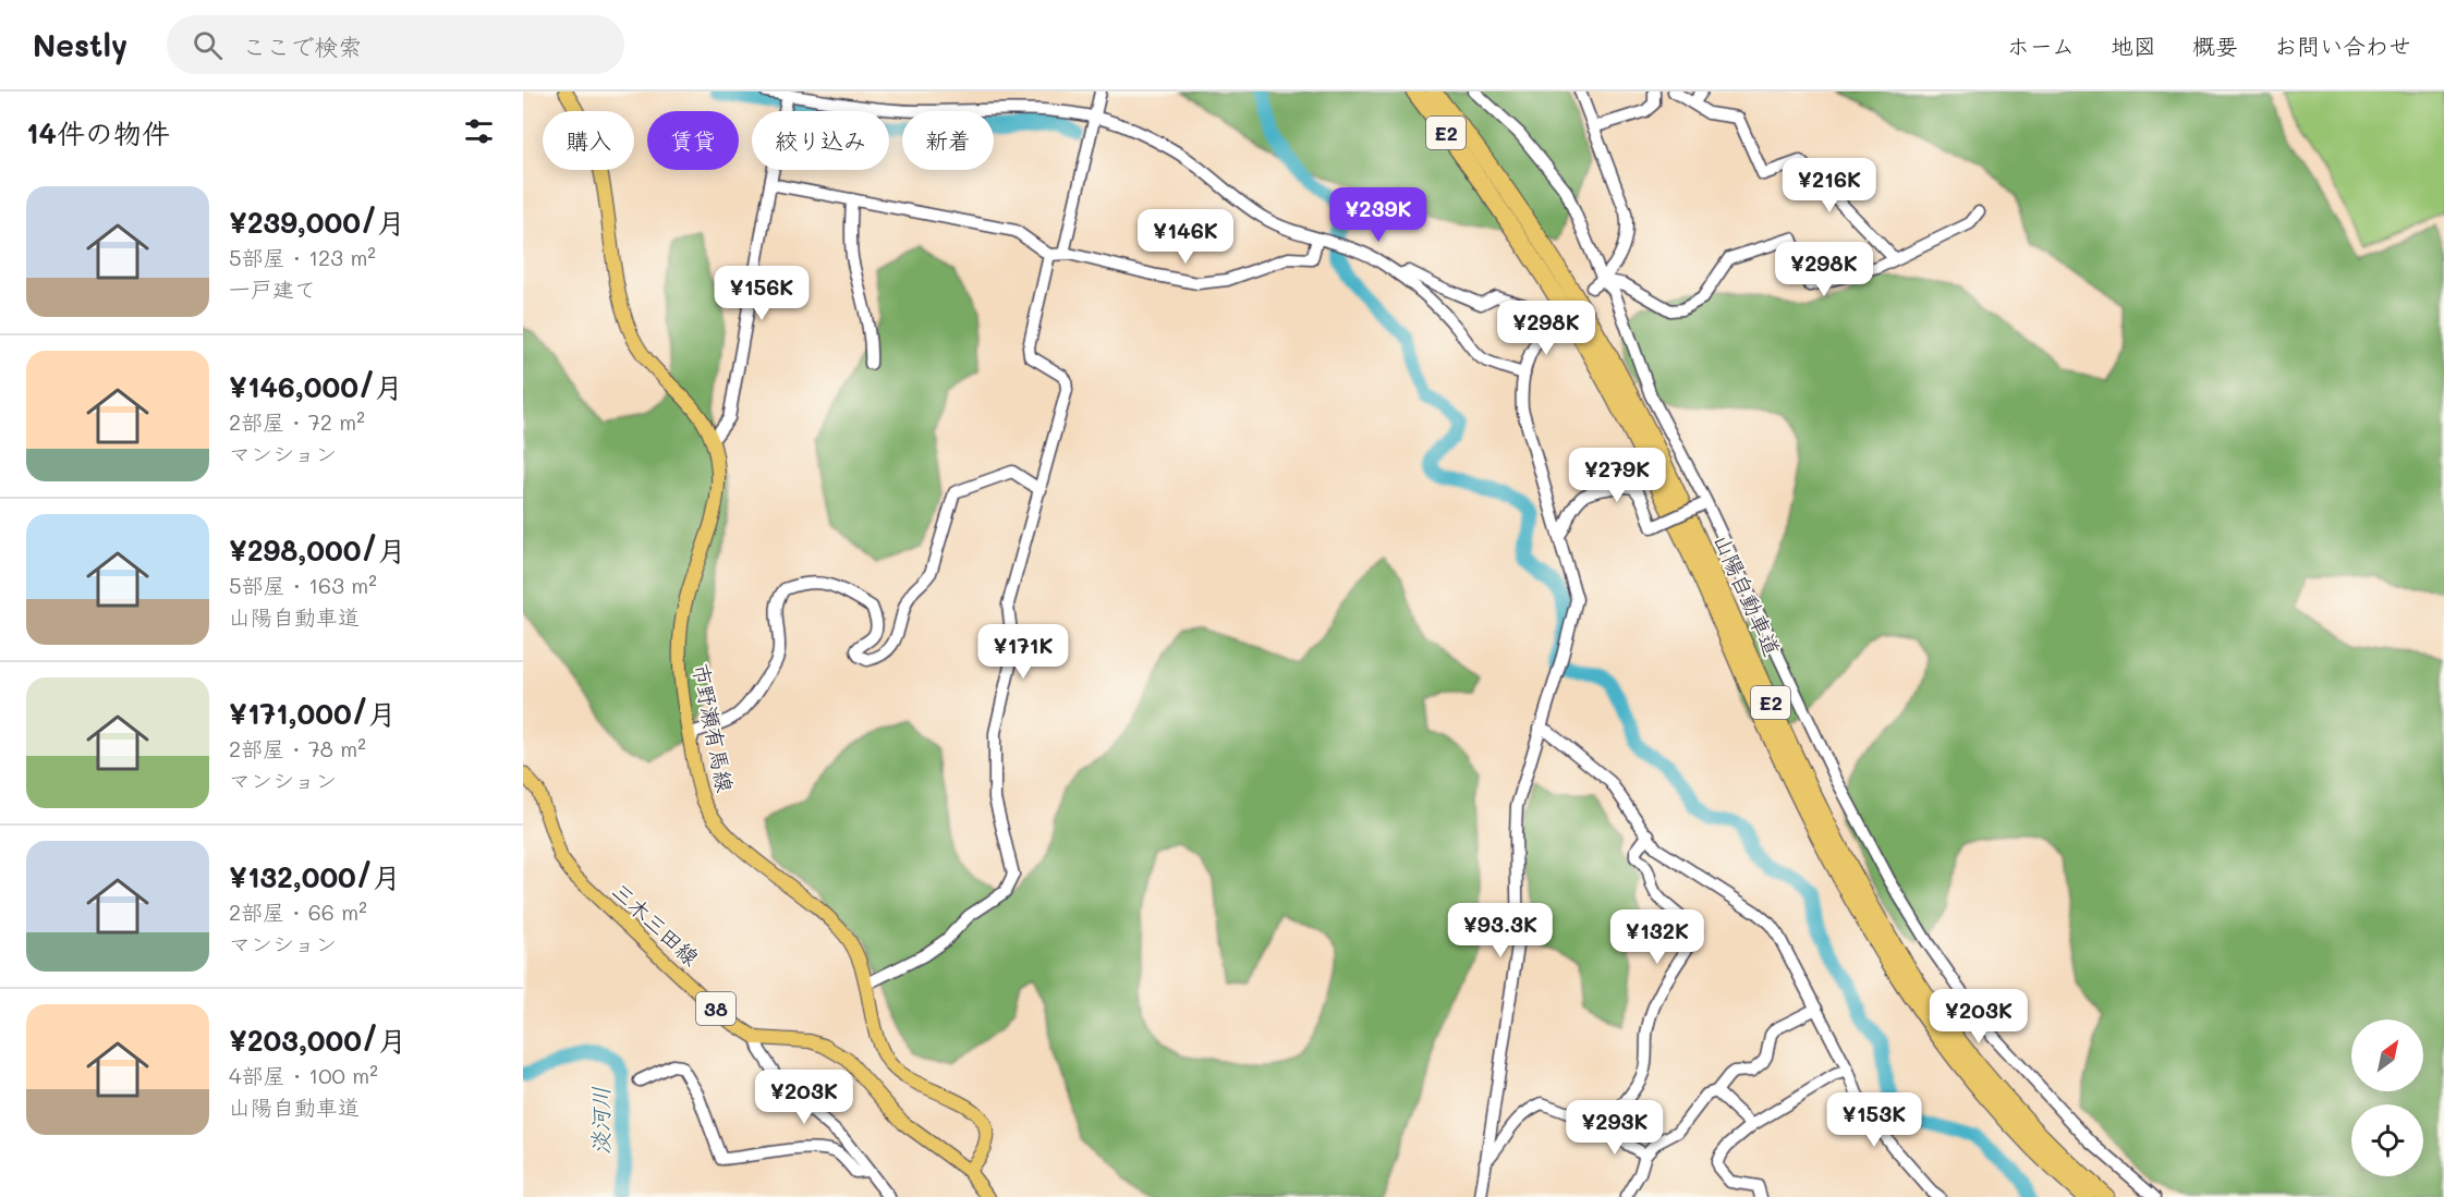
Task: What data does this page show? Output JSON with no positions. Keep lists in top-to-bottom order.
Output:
{
  "streets": {
    "highway": ["E2", "山陽自動車道"],
    "main road": ["市野瀬有馬線", "三木三田線", "38"]
  },
  "crossings": [
    ["市野瀬有馬線", "三木三田線"]
  ],
  "water": ["淡河川"],
  "north": "top right",
  "page": {
    "header": "Nestly",
    "search": "ここで検索",
    "nav": [
      "ホーム",
      "地図",
      "概要",
      "お問い合わせ"
    ],
    "heading": "14件の物件",
    "chip": [
      "購入",
      "賃貸",
      "絞り込み",
      "新着"
    ],
    "price": [
      "¥216K",
      "¥239K",
      "¥146K",
      "¥298K",
      "¥156K",
      "¥298K",
      "¥279K",
      "¥171K",
      "¥93.3K",
      "¥132K",
      "¥203K",
      "¥203K",
      "¥153K",
      "¥293K"
    ],
    "list": [
      {
        "name": "¥239,000/月",
        "note": "5部屋 · 123 m² · 一戸建て"
      },
      {
        "name": "¥146,000/月",
        "note": "2部屋 · 72 m² · マンション"
      },
      {
        "name": "¥298,000/月",
        "note": "5部屋 · 163 m² · 山陽自動車道"
      },
      {
        "name": "¥171,000/月",
        "note": "2部屋 · 78 m² · マンション"
      },
      {
        "name": "¥132,000/月",
        "note": "2部屋 · 66 m² · マンション"
      },
      {
        "name": "¥203,000/月",
        "note": "4部屋 · 100 m² · 山陽自動車道"
      }
    ]
  }
}
